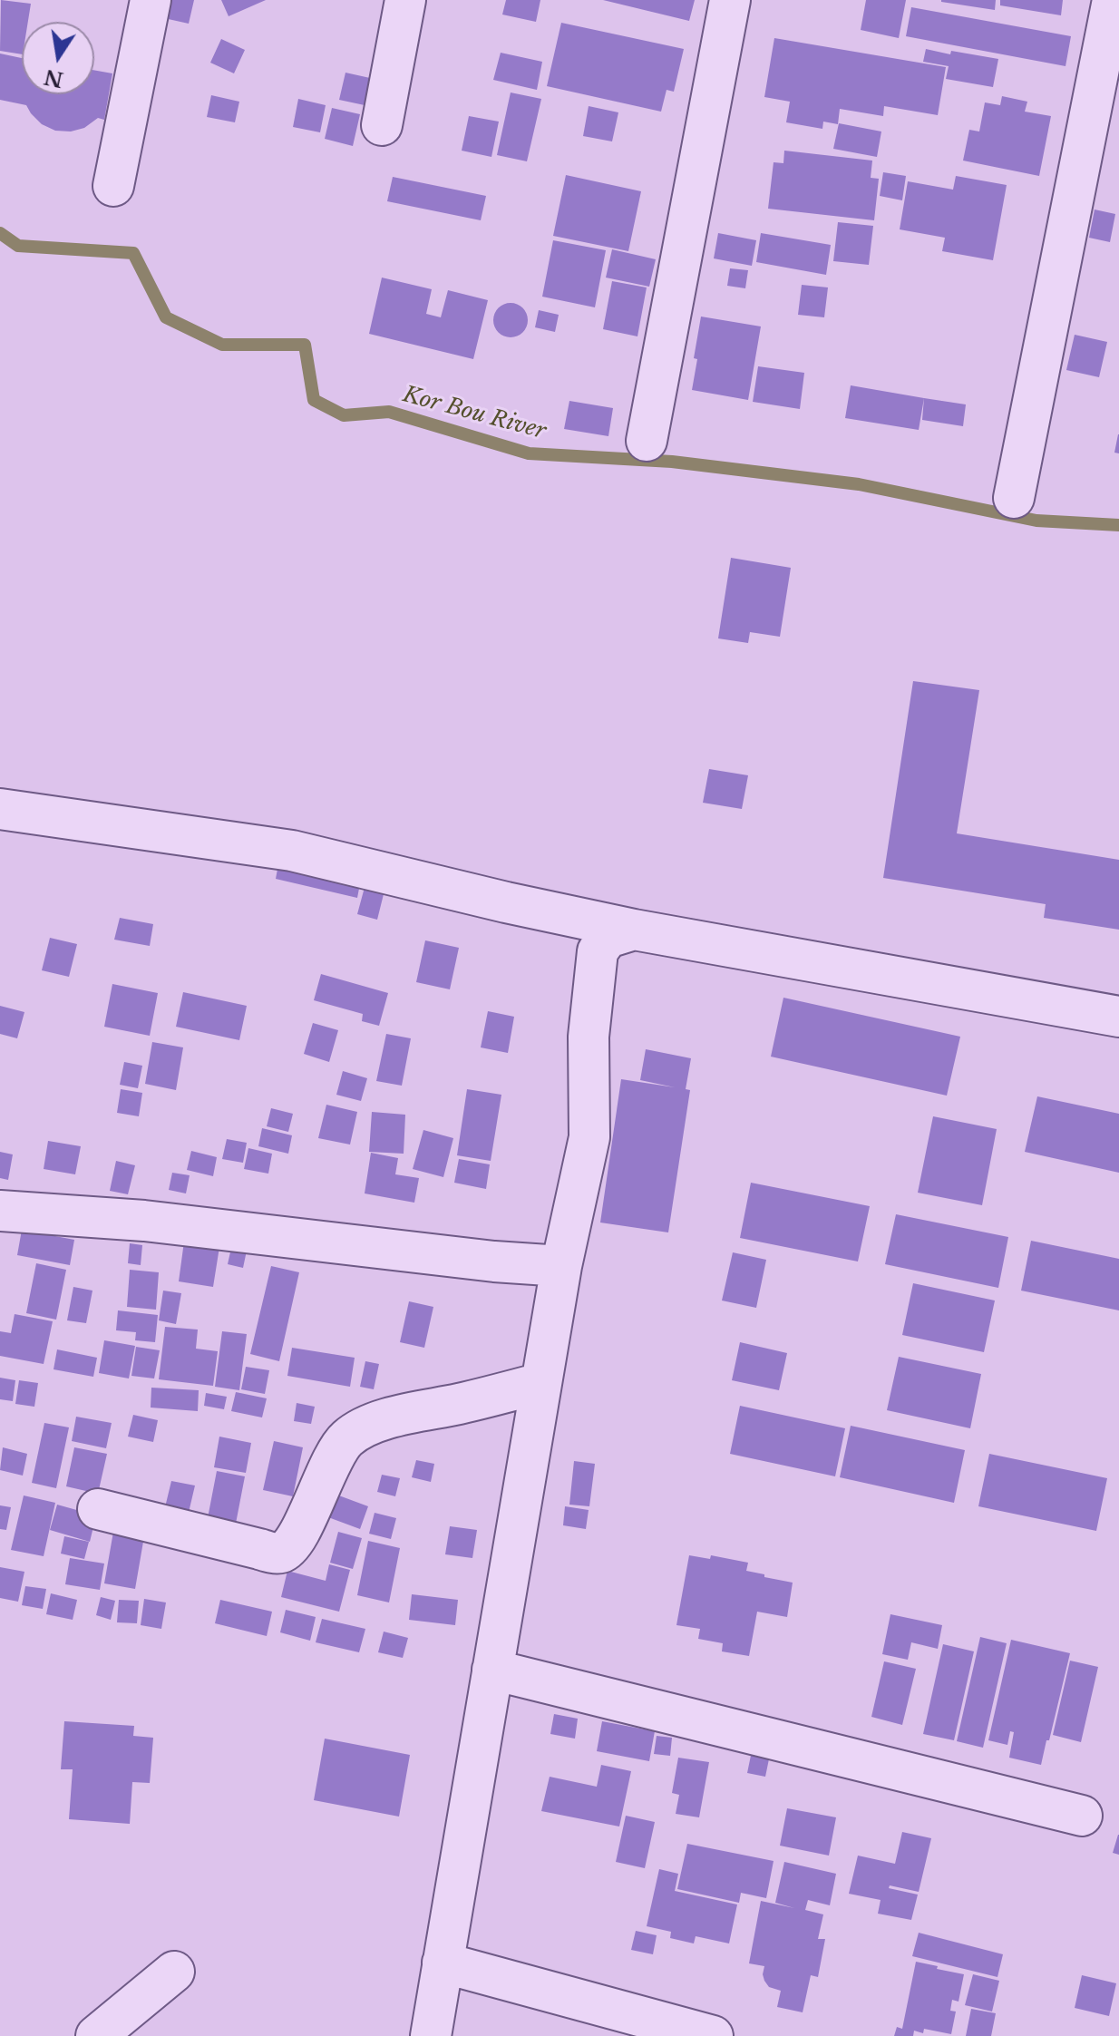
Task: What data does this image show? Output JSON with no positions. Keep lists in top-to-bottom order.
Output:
{
  "water": ["Kor Bou River"],
  "north": "bottom"
}
